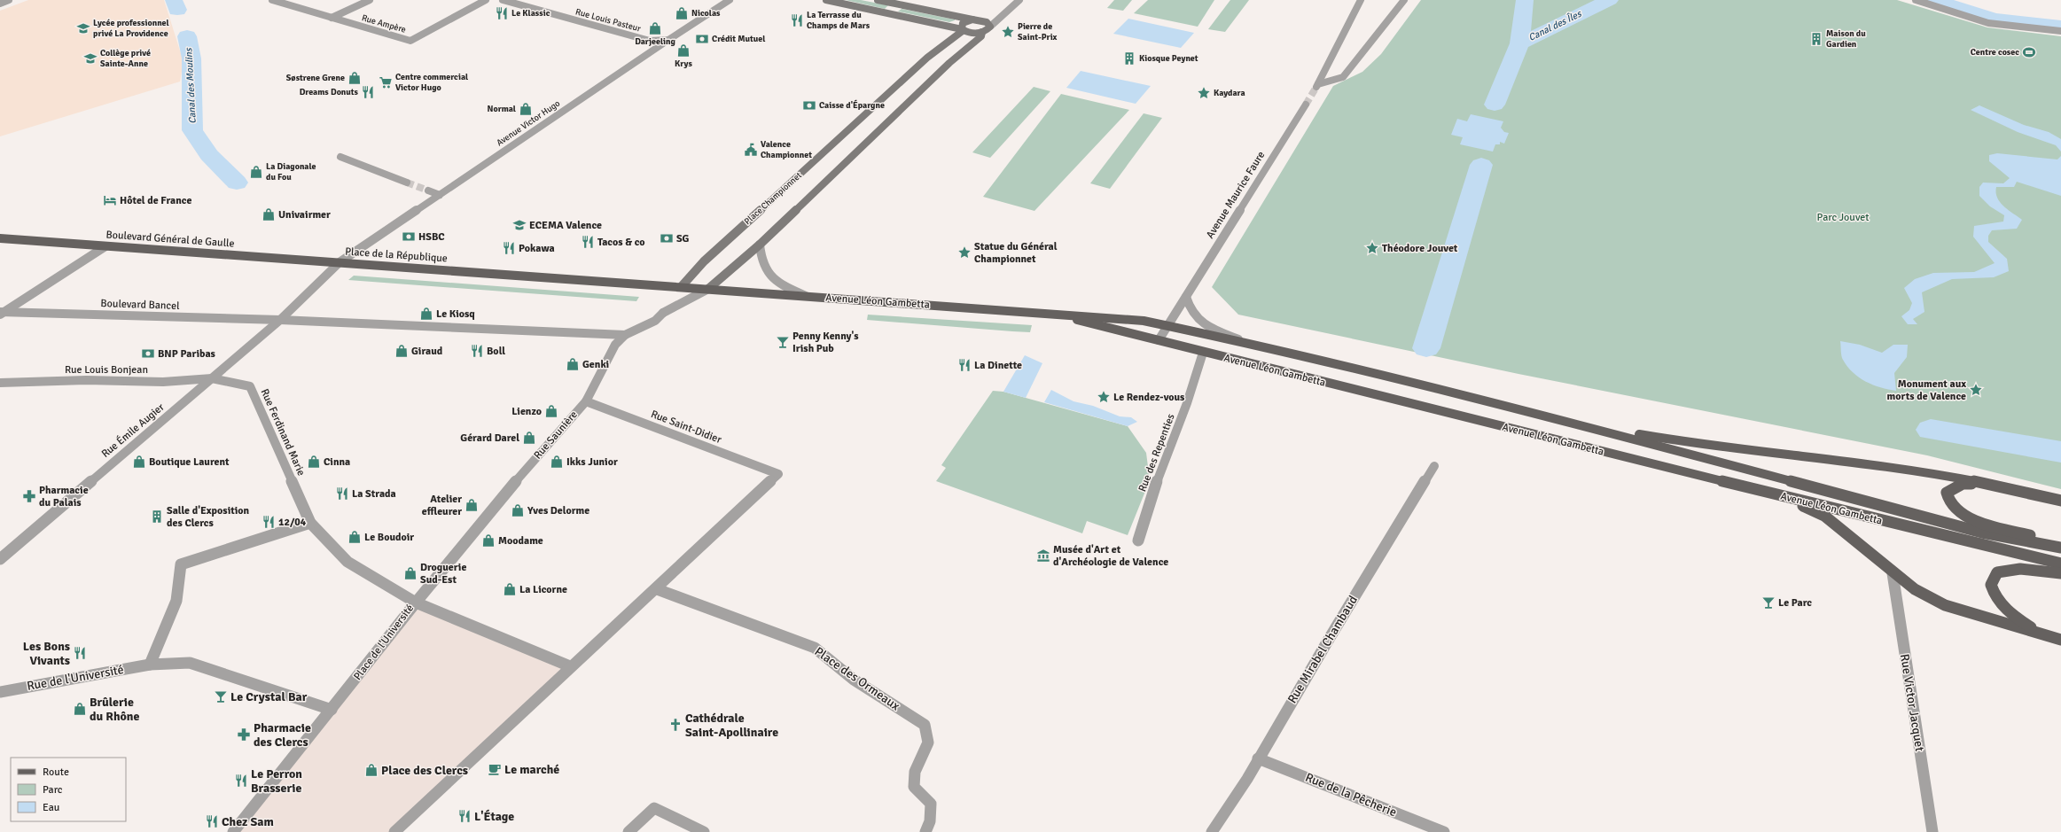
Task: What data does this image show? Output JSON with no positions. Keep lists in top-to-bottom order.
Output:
{
  "streets": {
    "main road": [
      "Place Championnet",
      "Boulevard Général de Gaulle",
      "Place de la République",
      "Avenue Léon Gambetta"
    ],
    "street": [
      "Rue Louis Pasteur",
      "Rue Ampère",
      "Avenue Victor Hugo",
      "Avenue Maurice Faure",
      "Boulevard Bancel",
      "Rue Louis Bonjean",
      "Rue Saint-Didier",
      "Rue Émile Augier",
      "Rue Ferdinand Marie",
      "Rue Saunière",
      "Rue des Repenties",
      "Place de l'Université",
      "Rue Mirabel Chambaud",
      "Rue de l'Université",
      "Place des Ormeaux",
      "Rue Victor Jacquet",
      "Rue de la Pêcherie"
    ]
  },
  "crossings": [
    ["Rue Louis Pasteur", "Avenue Victor Hugo"],
    ["Avenue Victor Hugo", "Boulevard Général de Gaulle"],
    ["Avenue Victor Hugo", "Place de la République"],
    ["Avenue Maurice Faure", "Avenue Léon Gambetta"],
    ["Place Championnet", "Place de la République"],
    ["Boulevard Général de Gaulle", "Place de la République"],
    ["Place de la République", "Avenue Léon Gambetta"],
    ["Place de la République", "Boulevard Bancel"],
    ["Place de la République", "Rue Émile Augier"],
    ["Place de la République", "Rue Saunière"],
    ["Avenue Léon Gambetta", "Rue Saunière"],
    ["Avenue Léon Gambetta", "Rue des Repenties"],
    ["Boulevard Bancel", "Rue Émile Augier"],
    ["Rue Louis Bonjean", "Rue Émile Augier"],
    ["Rue Louis Bonjean", "Rue Ferdinand Marie"],
    ["Rue Saint-Didier", "Rue Saunière"],
    ["Rue Saint-Didier", "Place des Ormeaux"],
    ["Rue Émile Augier", "Rue Ferdinand Marie"],
    ["Rue Ferdinand Marie", "Place de l'Université"],
    ["Rue Saunière", "Place de l'Université"],
    ["Rue Mirabel Chambaud", "Rue de la Pêcherie"]
  ],
  "water": ["Canal des Îles", "Canal des Moulins"],
  "parks": ["Parc Jouvet"],
  "places": {
    "restaurant": [
      "Le Klassic",
      "La Terrasse du Champs de Mars",
      "Dreams Donuts",
      "Tacos & co",
      "Pokawa",
      "Boll",
      "La Dinette",
      "La Strada",
      "12/04",
      "Les Bons Vivants",
      "Le Perron Brasserie",
      "L'Étage",
      "Chez Sam"
    ],
    "shop": [
      "Nicolas",
      "Darjeeling",
      "Krys",
      "Søstrene Grene",
      "Normal",
      "La Diagonale du Fou",
      "Univairmer",
      "Le Kiosq",
      "Giraud",
      "Genki",
      "Lienzo",
      "Gérard Darel",
      "Boutique Laurent",
      "Cinna",
      "Ikks Junior",
      "Atelier effleurer",
      "Yves Delorme",
      "Le Boudoir",
      "Moodame",
      "Droguerie Sud-Est",
      "La Licorne",
      "Brûlerie du Rhône",
      "Place des Clercs"
    ],
    "school or university": ["Lycée professionnel privé La Providence", "Collège privé Sainte-Anne", "ECEMA Valence"],
    "place": [
      "Pierre de Saint-Prix",
      "Kaydara",
      "Théodore Jouvet",
      "Statue du Général Championnet",
      "Monument aux morts de Valence",
      "Le Rendez-vous"
    ],
    "bank": [
      "Crédit Mutuel",
      "Caisse d'Épargne",
      "HSBC",
      "SG",
      "BNP Paribas"
    ],
    "building": ["Maison du Gardien", "Kiosque Peynet", "Salle d'Exposition des Clercs"],
    "sports": ["Centre cosec"],
    "supermarket": ["Centre commercial Victor Hugo"],
    "public building": ["Valence Championnet"],
    "hotel": ["Hôtel de France"],
    "bar": ["Penny Kenny's Irish Pub", "Le Parc", "Le Crystal Bar"],
    "pharmacy": ["Pharmacie du Palais", "Pharmacie des Clercs"],
    "museum": ["Musée d'Art et d'Archéologie de Valence"],
    "church": ["Cathédrale Saint-Apollinaire"],
    "cafe": ["Le marché"]
  },
  "legend": ["Route", "Parc", "Eau"]
}
